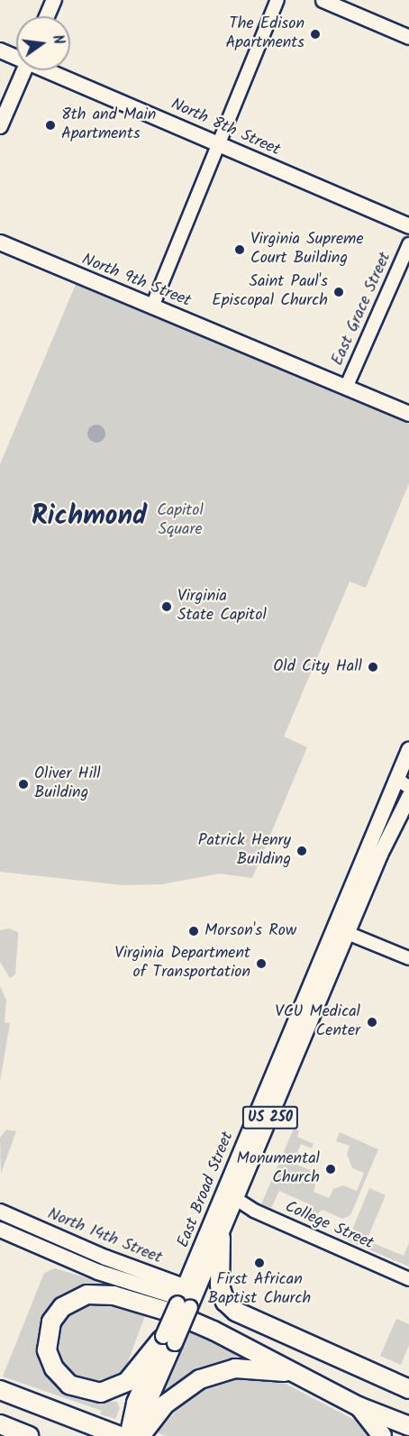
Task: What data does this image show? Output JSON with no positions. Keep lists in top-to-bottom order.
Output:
{
  "streets": {
    "main road": [
      "North 8th Street",
      "North 9th Street",
      "US 250",
      "East Broad Street",
      "North 14th Street"
    ],
    "street": ["East Grace Street", "College Street"]
  },
  "crossings": [
    ["North 9th Street", "East Grace Street"],
    ["East Broad Street", "College Street"],
    ["East Broad Street", "North 14th Street"]
  ],
  "districts": ["Richmond"],
  "parks": ["Capitol Square"],
  "places": [
    "The Edison Apartments",
    "8th and Main Apartments",
    "Virginia Supreme Court Building",
    "Saint Paul's Episcopal Church",
    "Virginia State Capitol",
    "Old City Hall",
    "Oliver Hill Building",
    "Patrick Henry Building",
    "Morson's Row",
    "Virginia Department of Transportation",
    "VCU Medical Center",
    "Monumental Church",
    "First African Baptist Church"
  ],
  "north": "right"
}
